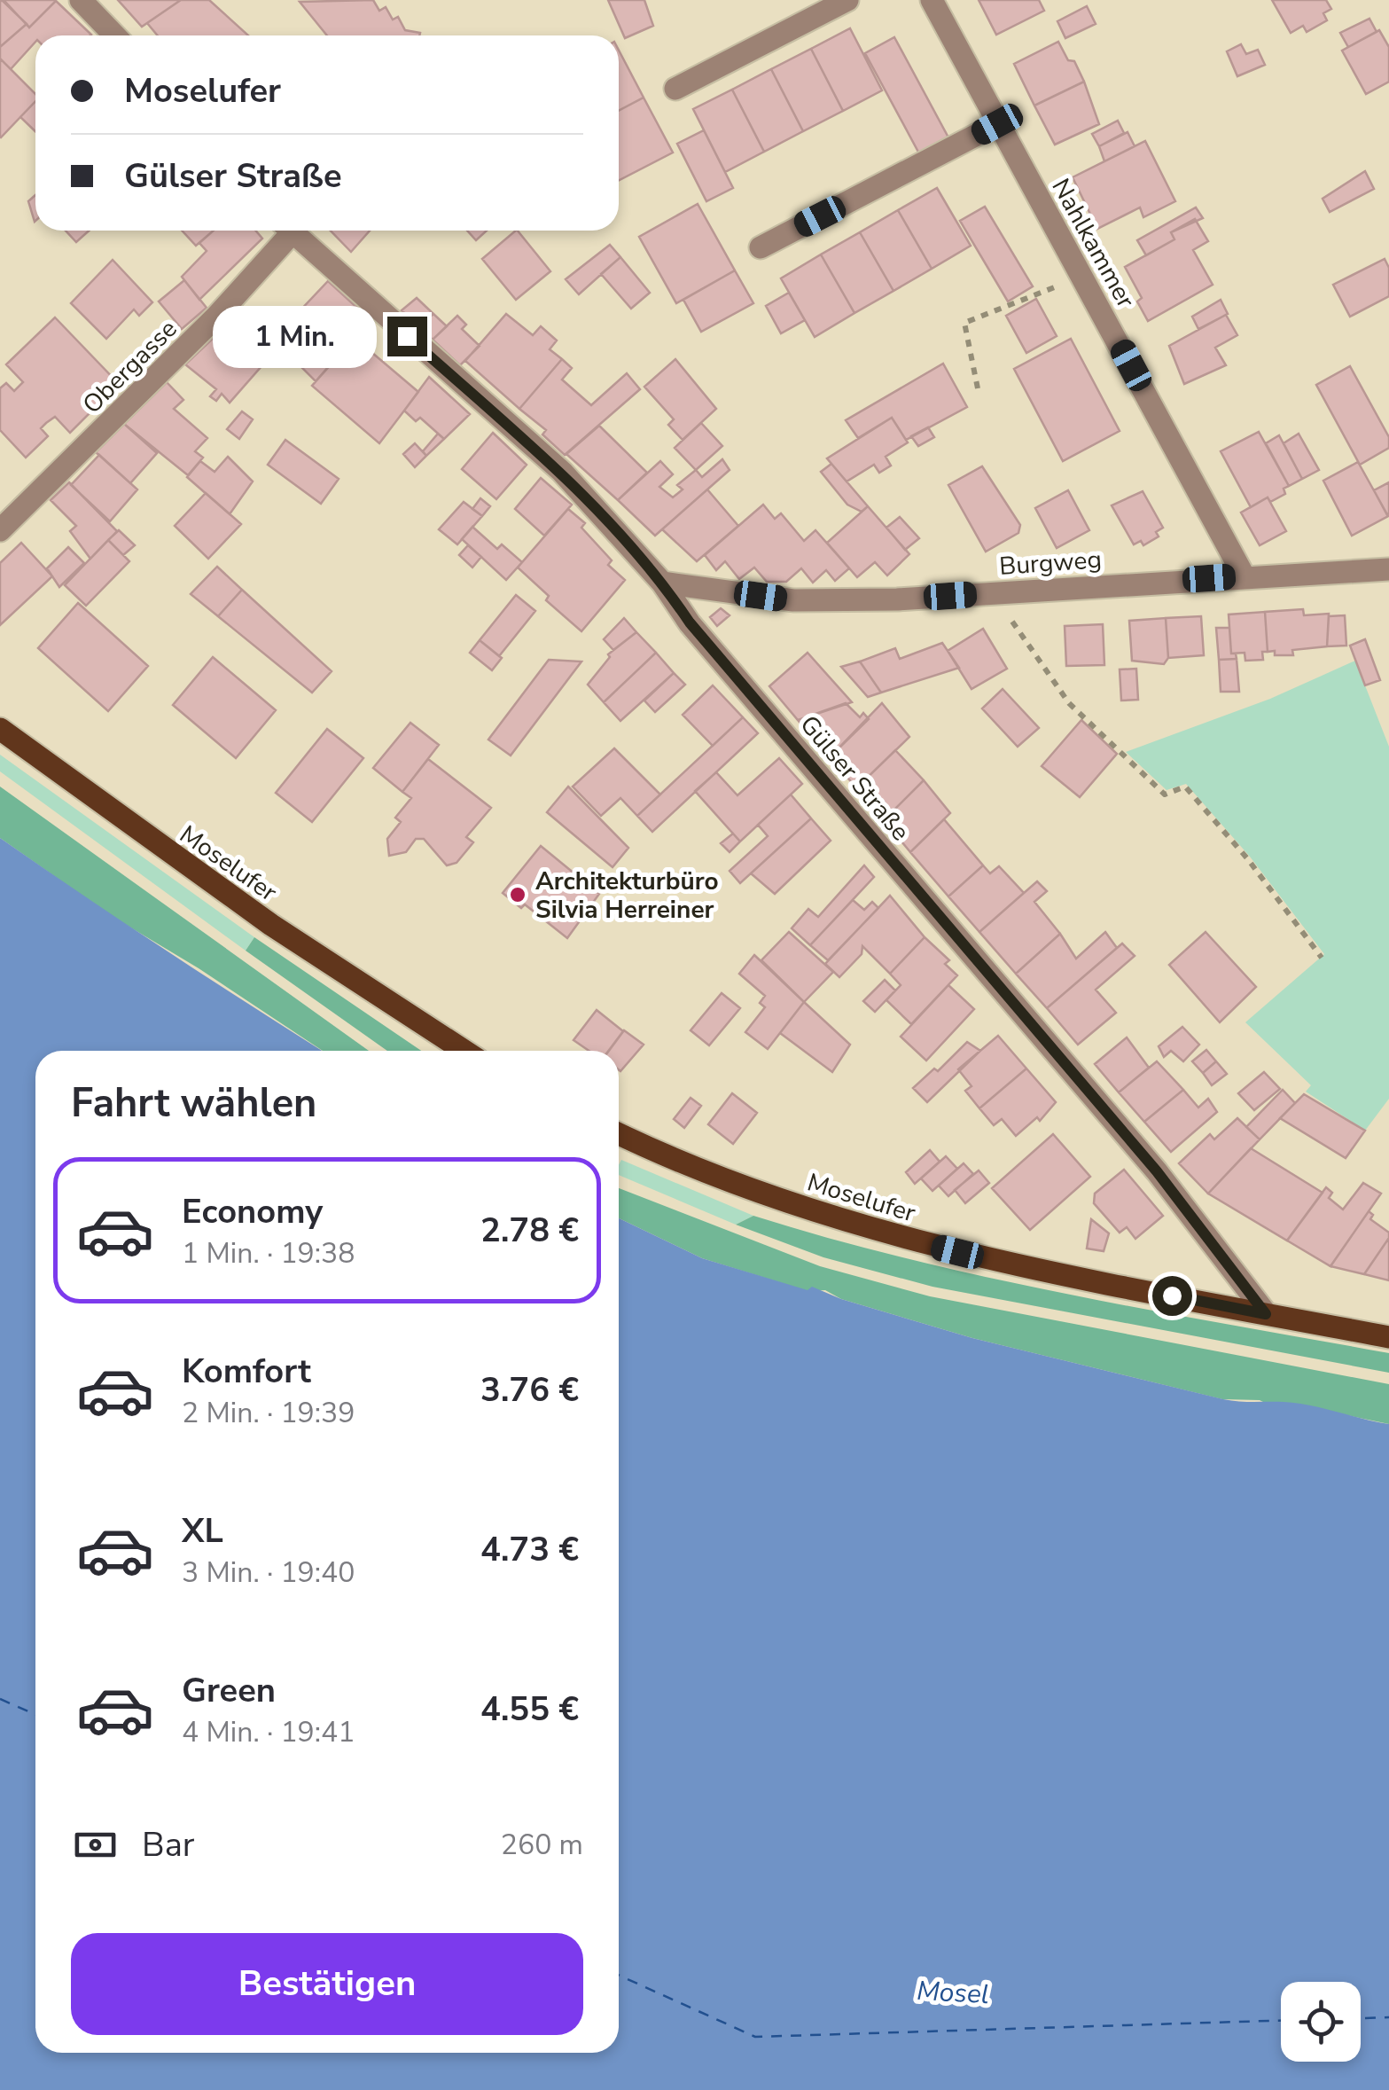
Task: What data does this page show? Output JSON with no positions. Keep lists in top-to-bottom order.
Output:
{
  "streets": {
    "main road": ["Moselufer"],
    "street": [
      "Nahlkammer",
      "Obergasse",
      "Burgweg",
      "Gülser Straße"
    ]
  },
  "crossings": [
    ["Nahlkammer", "Burgweg"],
    ["Burgweg", "Gülser Straße"],
    ["Gülser Straße", "Moselufer"]
  ],
  "water": ["Mosel"],
  "places": ["Architekturbüro Silvia Herreiner"],
  "page": {
    "banner": ["Moselufer", "Gülser Straße"],
    "bubble": "1 Min.",
    "heading": "Fahrt wählen",
    "list": [
      {
        "name": "Economy",
        "note": "1 Min. · 19:38",
        "value": "2.78 €"
      },
      {
        "name": "Komfort",
        "note": "2 Min. · 19:39",
        "value": "3.76 €"
      },
      {
        "name": "XL",
        "note": "3 Min. · 19:40",
        "value": "4.73 €"
      },
      {
        "name": "Green",
        "note": "4 Min. · 19:41",
        "value": "4.55 €"
      }
    ],
    "pay": ["Bar", "260 m"],
    "buttons": "Bestätigen"
  }
}
